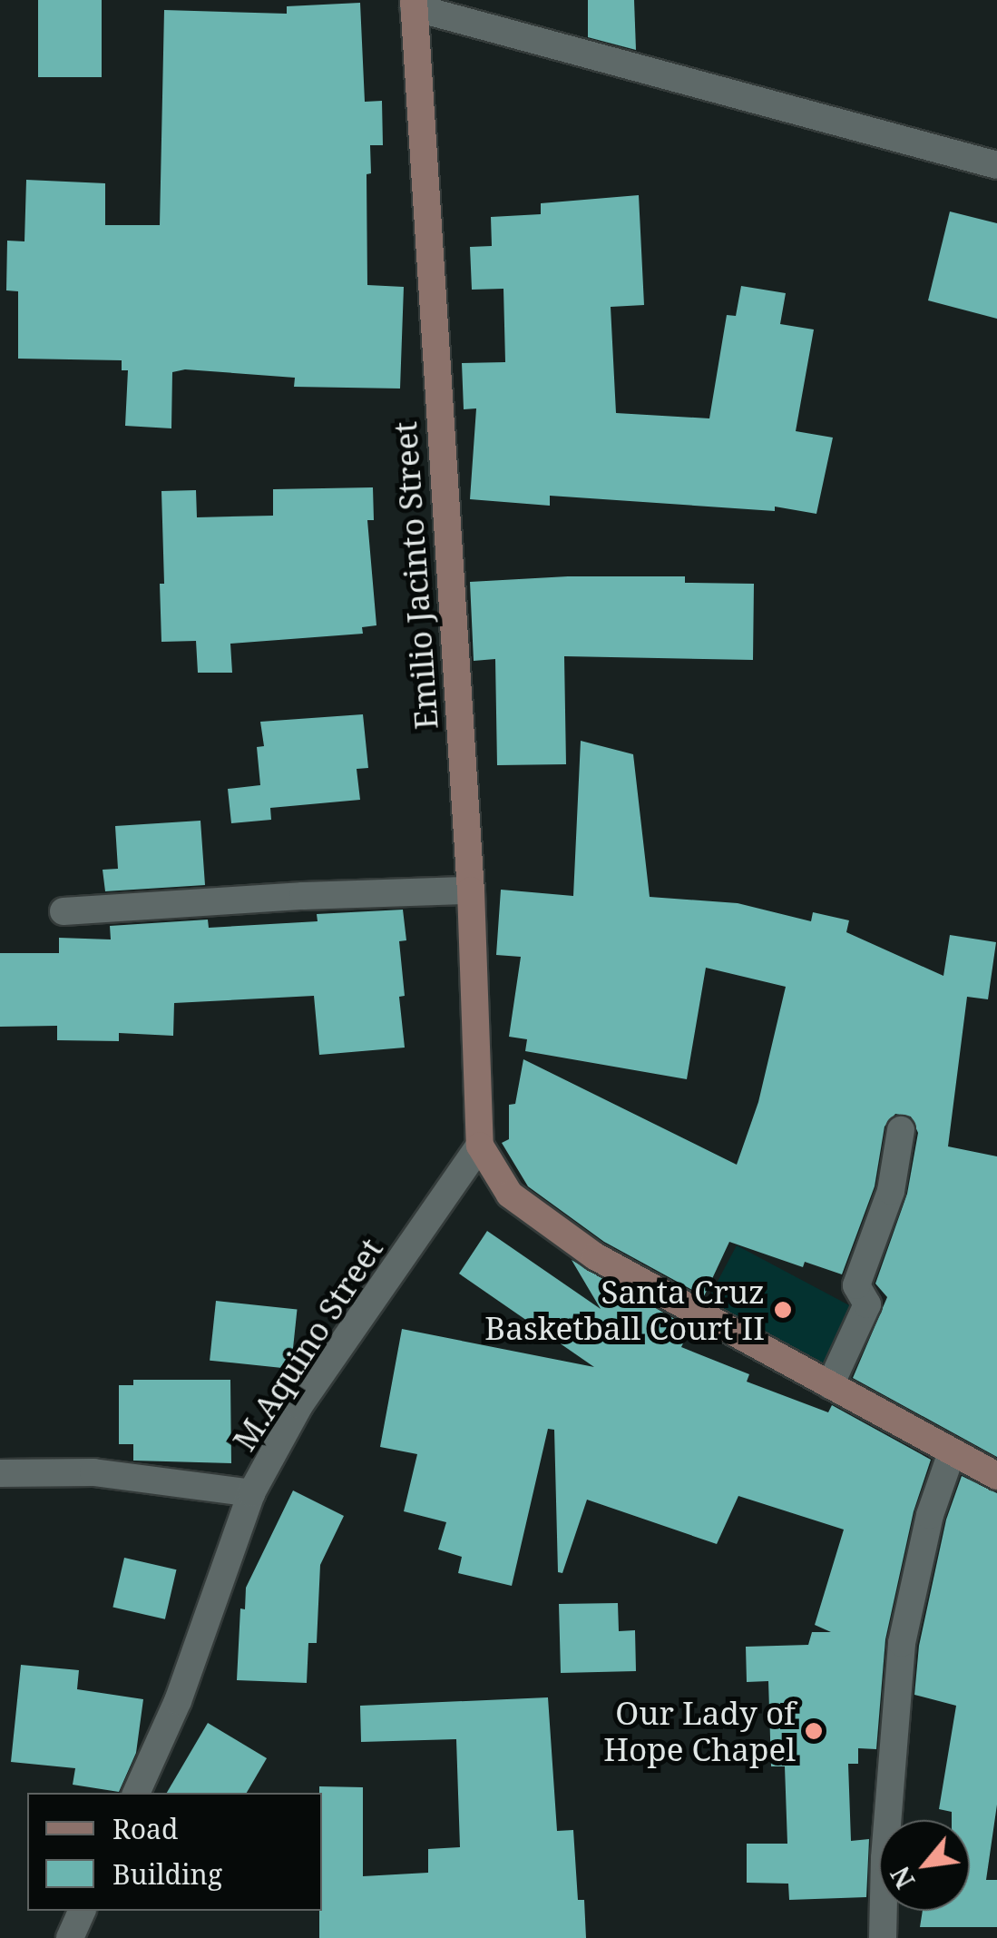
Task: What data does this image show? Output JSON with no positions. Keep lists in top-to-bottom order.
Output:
{
  "streets": {
    "street": ["Emilio Jacinto Street", "M.Aquino Street"]
  },
  "crossings": [
    ["Emilio Jacinto Street", "M.Aquino Street"]
  ],
  "places": ["Santa Cruz Basketball Court II", "Our Lady of Hope Chapel"],
  "legend": ["Road", "Building"],
  "north": "bottom left"
}
